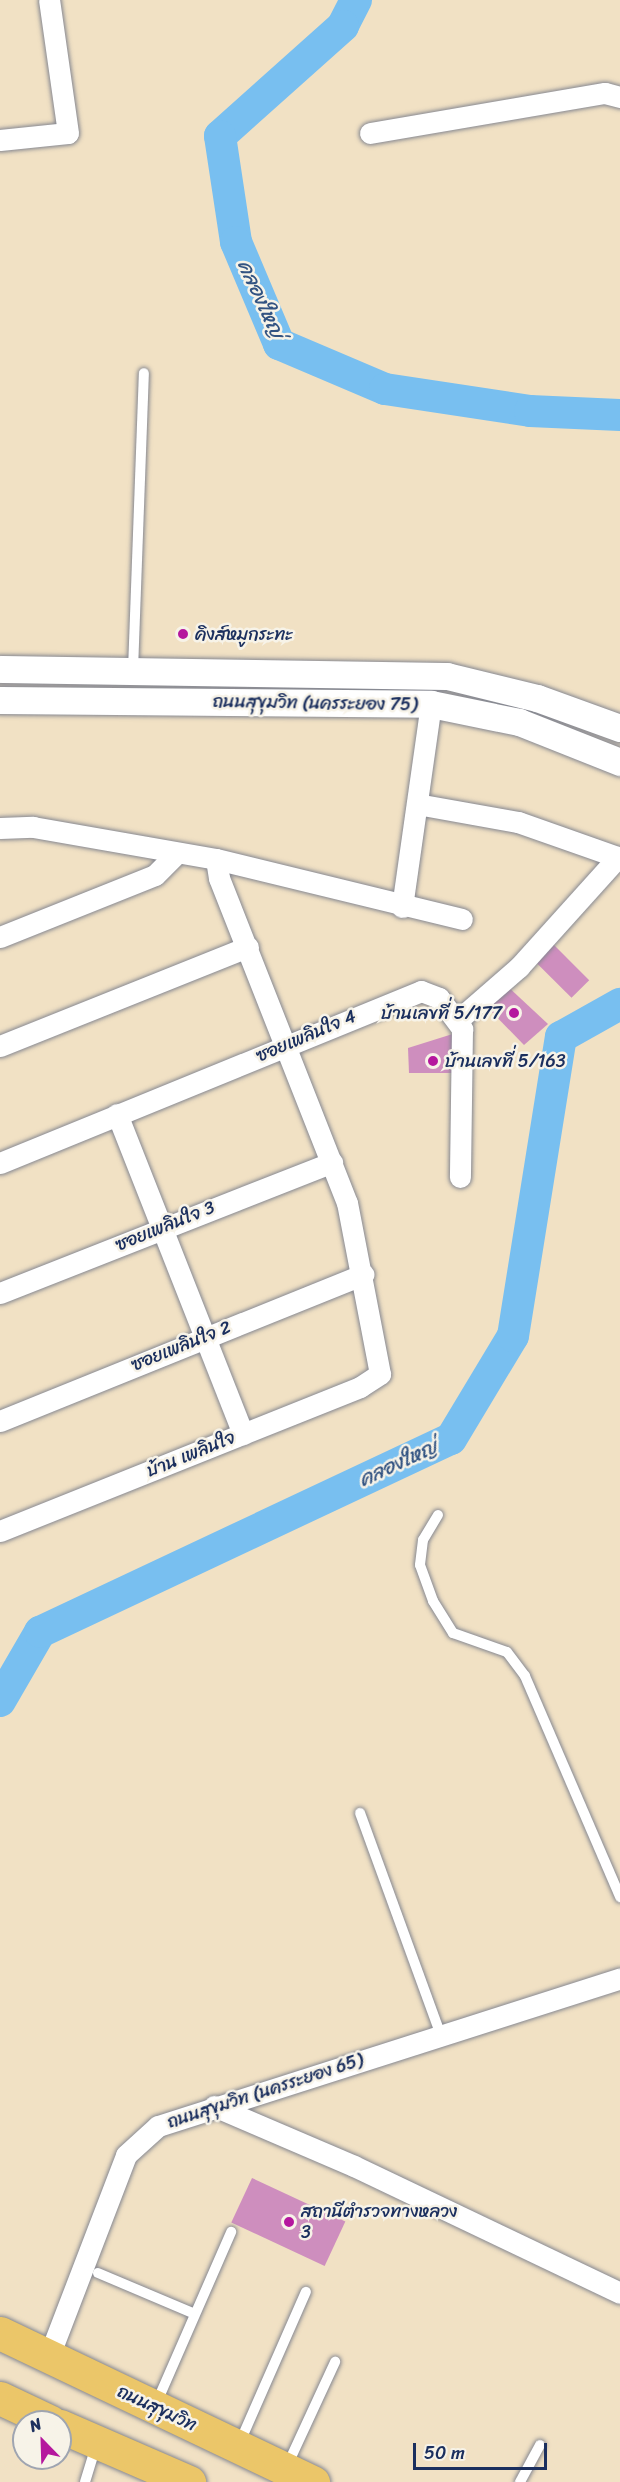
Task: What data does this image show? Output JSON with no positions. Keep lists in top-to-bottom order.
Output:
{
  "streets": {
    "main road": ["ถนนสุขุมวิท"],
    "street": [
      "ถนนสุขุมวิท (นครระยอง 75)",
      "ซอยเพลินใจ 4",
      "ซอยเพลินใจ 3",
      "ซอยเพลินใจ 2",
      "บ้าน เพลินใจ",
      "ถนนสุขุมวิท (นครระยอง 65)"
    ]
  },
  "crossings": [
    ["ซอยเพลินใจ 2", "บ้าน เพลินใจ"],
    ["ถนนสุขุมวิท (นครระยอง 65)", "ถนนสุขุมวิท"]
  ],
  "water": ["คลองใหญ่"],
  "places": [
    "คิงส์หมูกระทะ",
    "บ้านเลขที่ 5/177",
    "บ้านเลขที่ 5/163",
    "สถานีตำรวจทางหลวง 3"
  ],
  "scale_bar": "50 m",
  "north": "top left"
}
